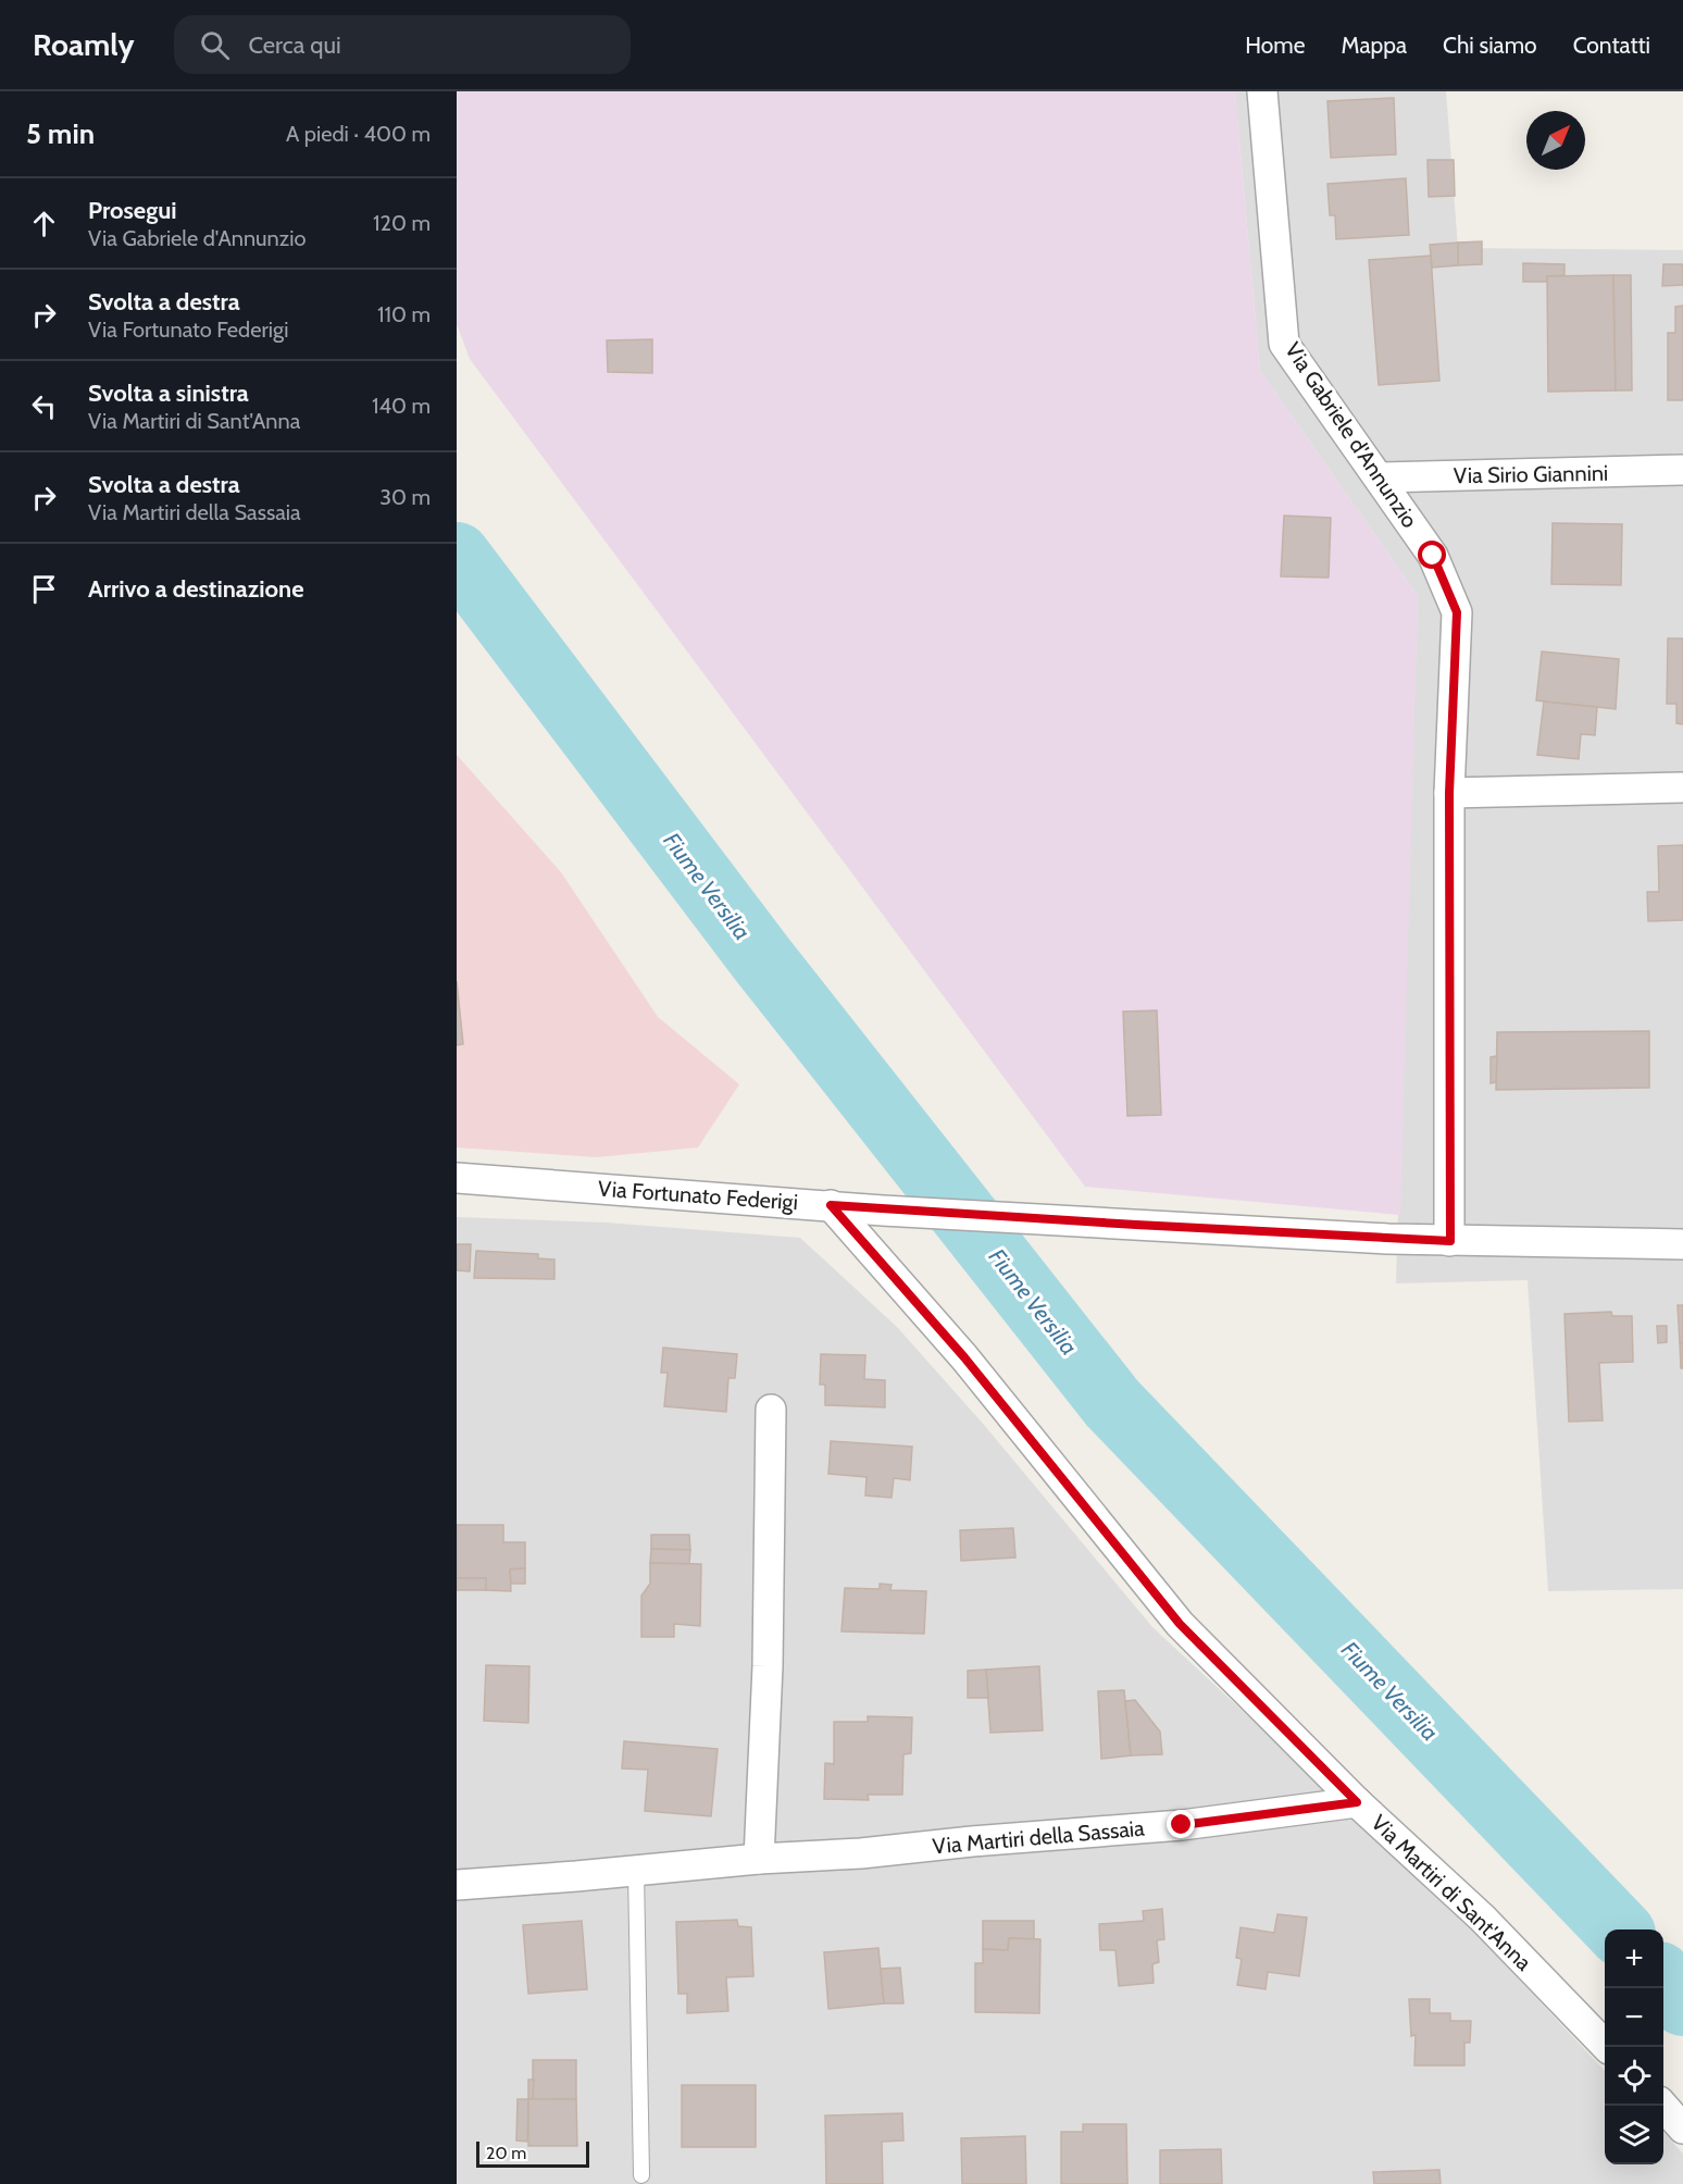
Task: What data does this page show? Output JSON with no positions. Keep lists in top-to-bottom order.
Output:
{
  "streets": {
    "street": [
      "Via Gabriele d'Annunzio",
      "Via Sirio Giannini",
      "Via Fortunato Federigi",
      "Via Martiri della Sassaia",
      "Via Martiri di Sant'Anna"
    ]
  },
  "crossings": [
    ["Via Gabriele d'Annunzio", "Via Sirio Giannini"],
    ["Via Gabriele d'Annunzio", "Via Fortunato Federigi"],
    ["Via Fortunato Federigi", "Via Martiri di Sant'Anna"],
    ["Via Martiri della Sassaia", "Via Martiri di Sant'Anna"]
  ],
  "water": ["Fiume Versilia"],
  "scale_bar": "20 m",
  "north": "top right",
  "page": {
    "header": "Roamly",
    "search": "Cerca qui",
    "nav": [
      "Home",
      "Mappa",
      "Chi siamo",
      "Contatti"
    ],
    "heading": ["5 min", "A piedi · 400 m"],
    "list": [
      ["Prosegui", "Via Gabriele d'Annunzio", "120 m"],
      ["Svolta a destra", "Via Fortunato Federigi", "110 m"],
      ["Svolta a sinistra", "Via Martiri di Sant'Anna", "140 m"],
      ["Svolta a destra", "Via Martiri della Sassaia", "30 m"],
      "Arrivo a destinazione"
    ],
    "map_buttons": ["+", "−"],
    "scale": "20 m"
  }
}
